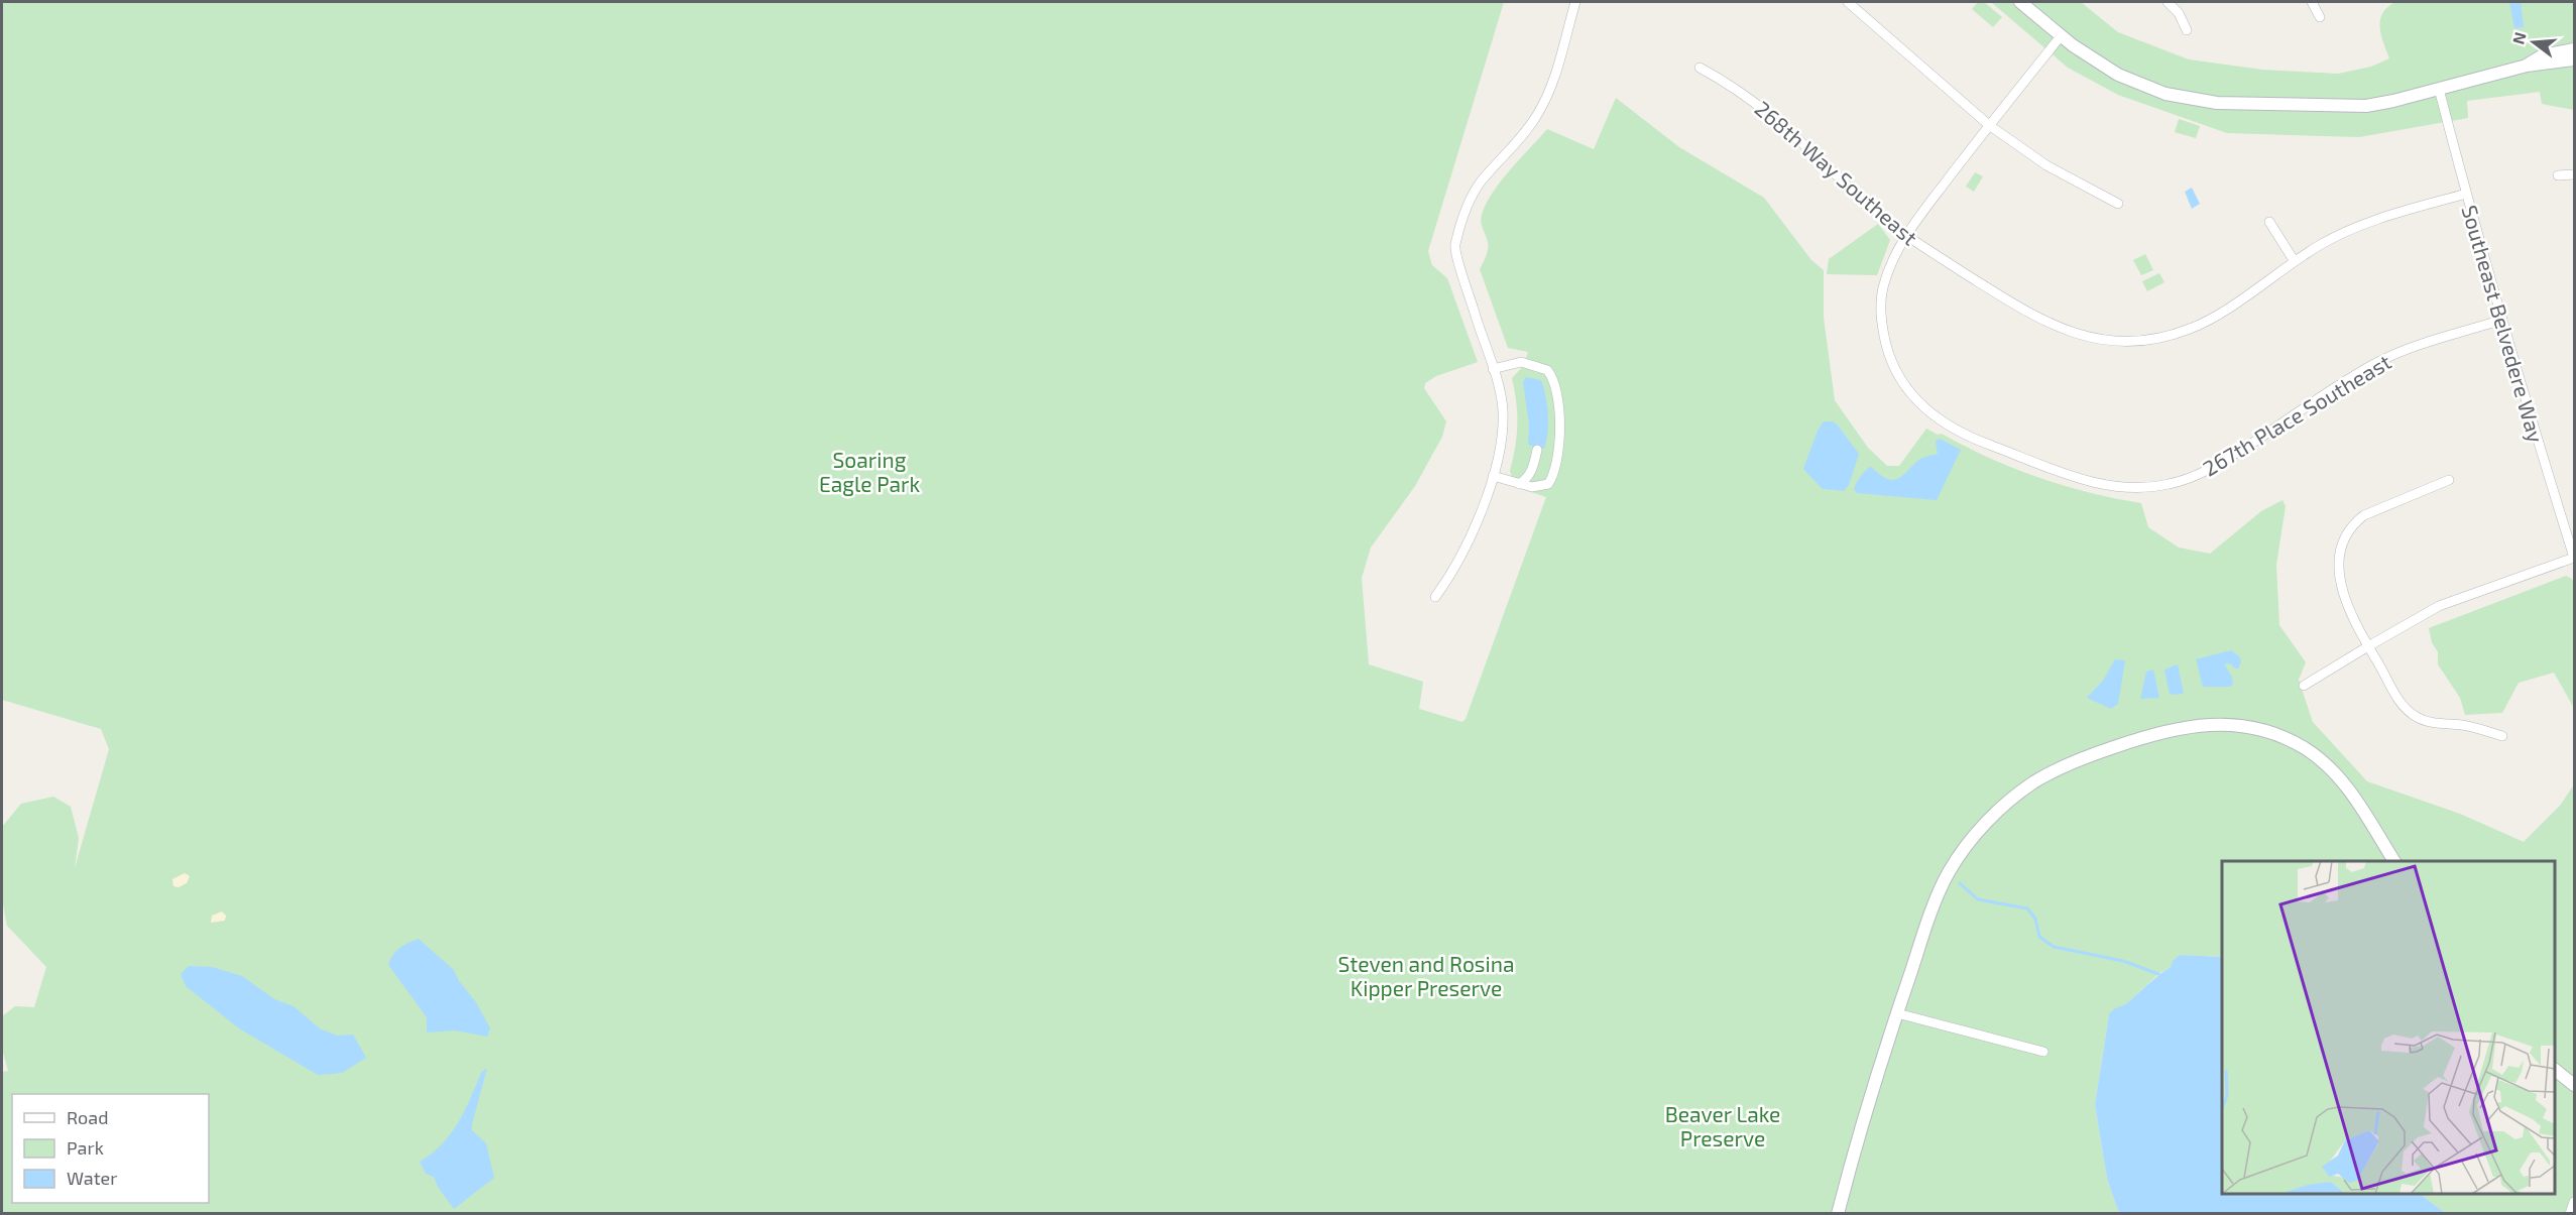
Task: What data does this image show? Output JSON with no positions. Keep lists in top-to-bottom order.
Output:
{
  "streets": {
    "street": ["268th Way Southeast", "Southeast Belvedere Way", "267th Place Southeast"]
  },
  "crossings": [
    ["268th Way Southeast", "Southeast Belvedere Way"],
    ["268th Way Southeast", "267th Place Southeast"],
    ["Southeast Belvedere Way", "267th Place Southeast"]
  ],
  "parks": ["Soaring Eagle Park", "Steven and Rosina Kipper Preserve", "Beaver Lake Preserve"],
  "legend": ["Road", "Park", "Water"],
  "north": "left"
}
